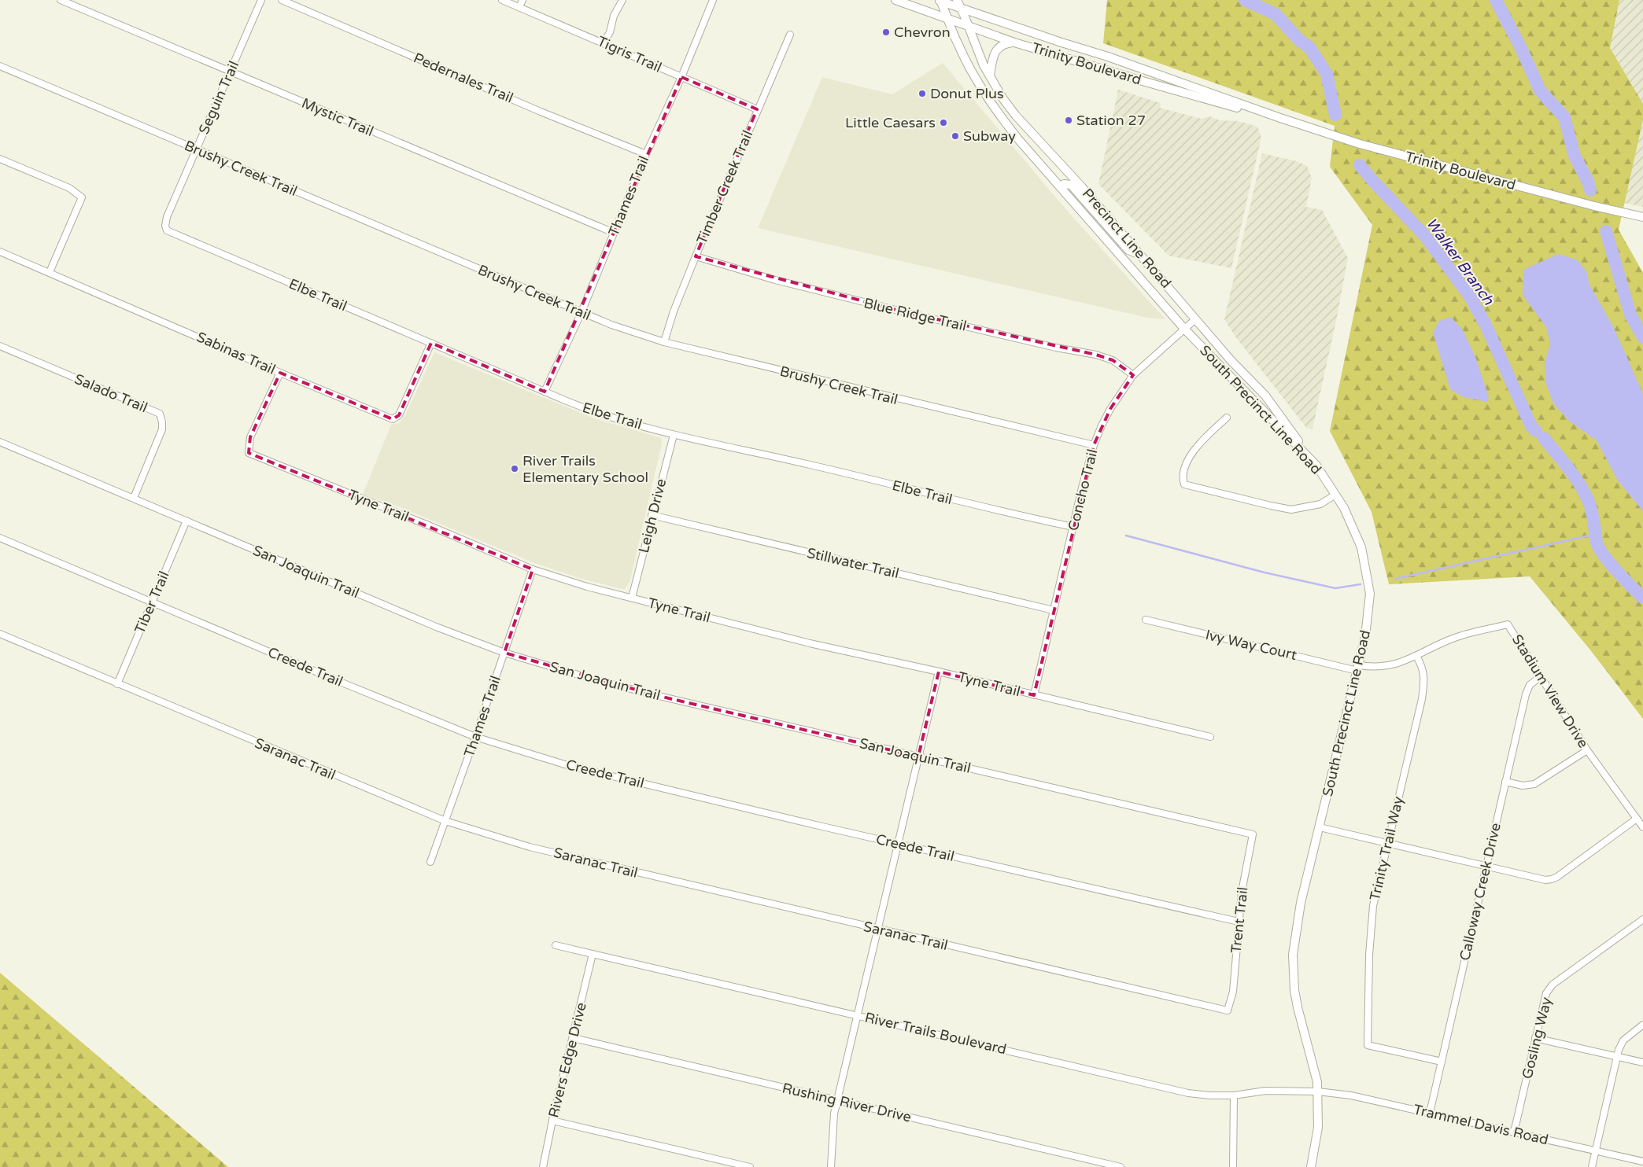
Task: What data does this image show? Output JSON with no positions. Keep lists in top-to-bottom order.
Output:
{
  "streets": {
    "main road": ["Trinity Boulevard", "Precinct Line Road", "South Precinct Line Road"],
    "street": [
      "Tigris Trail",
      "Pedernales Trail",
      "Seguin Trail",
      "Mystic Trail",
      "Brushy Creek Trail",
      "Timber Creek Trail",
      "Thames Trail",
      "Elbe Trail",
      "Blue Ridge Trail",
      "Sabinas Trail",
      "Salado Trail",
      "Concho Trail",
      "Tyne Trail",
      "Leigh Drive",
      "Stillwater Trail",
      "San Joaquin Trail",
      "Tiber Trail",
      "Ivy Way Court",
      "Creede Trail",
      "Stadium View Drive",
      "Saranac Trail",
      "Trinity Trail Way",
      "Calloway Creek Drive",
      "Trent Trail",
      "River Trails Boulevard",
      "Gosling Way",
      "Rivers Edge Drive",
      "Rushing River Drive",
      "Trammel Davis Road"
    ]
  },
  "crossings": [
    ["Tigris Trail", "Timber Creek Trail"],
    ["Tigris Trail", "Thames Trail"],
    ["Trinity Boulevard", "Precinct Line Road"],
    ["Trinity Boulevard", "South Precinct Line Road"],
    ["Pedernales Trail", "Thames Trail"],
    ["Seguin Trail", "Mystic Trail"],
    ["Seguin Trail", "Brushy Creek Trail"],
    ["Seguin Trail", "Elbe Trail"],
    ["Mystic Trail", "Thames Trail"],
    ["Brushy Creek Trail", "Timber Creek Trail"],
    ["Brushy Creek Trail", "Thames Trail"],
    ["Brushy Creek Trail", "Concho Trail"],
    ["Timber Creek Trail", "Blue Ridge Trail"],
    ["Thames Trail", "Elbe Trail"],
    ["Thames Trail", "Tyne Trail"],
    ["Thames Trail", "San Joaquin Trail"],
    ["Thames Trail", "Creede Trail"],
    ["Thames Trail", "Saranac Trail"],
    ["Precinct Line Road", "South Precinct Line Road"],
    ["Precinct Line Road", "Concho Trail"],
    ["Elbe Trail", "Sabinas Trail"],
    ["Elbe Trail", "Concho Trail"],
    ["Elbe Trail", "Leigh Drive"],
    ["Blue Ridge Trail", "Concho Trail"],
    ["Sabinas Trail", "Tyne Trail"],
    ["Salado Trail", "San Joaquin Trail"],
    ["South Precinct Line Road", "Concho Trail"],
    ["South Precinct Line Road", "Ivy Way Court"],
    ["South Precinct Line Road", "Stadium View Drive"],
    ["South Precinct Line Road", "River Trails Boulevard"],
    ["South Precinct Line Road", "Trammel Davis Road"],
    ["Concho Trail", "Tyne Trail"],
    ["Concho Trail", "Stillwater Trail"],
    ["Tyne Trail", "Leigh Drive"],
    ["Leigh Drive", "Stillwater Trail"],
    ["San Joaquin Trail", "Tiber Trail"],
    ["San Joaquin Trail", "Trent Trail"],
    ["Tiber Trail", "Creede Trail"],
    ["Tiber Trail", "Saranac Trail"],
    ["Ivy Way Court", "Stadium View Drive"],
    ["Creede Trail", "Trent Trail"],
    ["Stadium View Drive", "Trinity Trail Way"],
    ["Stadium View Drive", "Calloway Creek Drive"],
    ["Saranac Trail", "Trent Trail"],
    ["Trinity Trail Way", "Calloway Creek Drive"],
    ["Calloway Creek Drive", "Trammel Davis Road"],
    ["River Trails Boulevard", "Rivers Edge Drive"],
    ["River Trails Boulevard", "Trammel Davis Road"],
    ["Gosling Way", "Trammel Davis Road"],
    ["Rivers Edge Drive", "Rushing River Drive"]
  ],
  "water": ["Walker Branch"],
  "places": [
    "Chevron",
    "Donut Plus",
    "Station 27",
    "Little Caesars",
    "Subway",
    "River Trails Elementary School"
  ]
}
